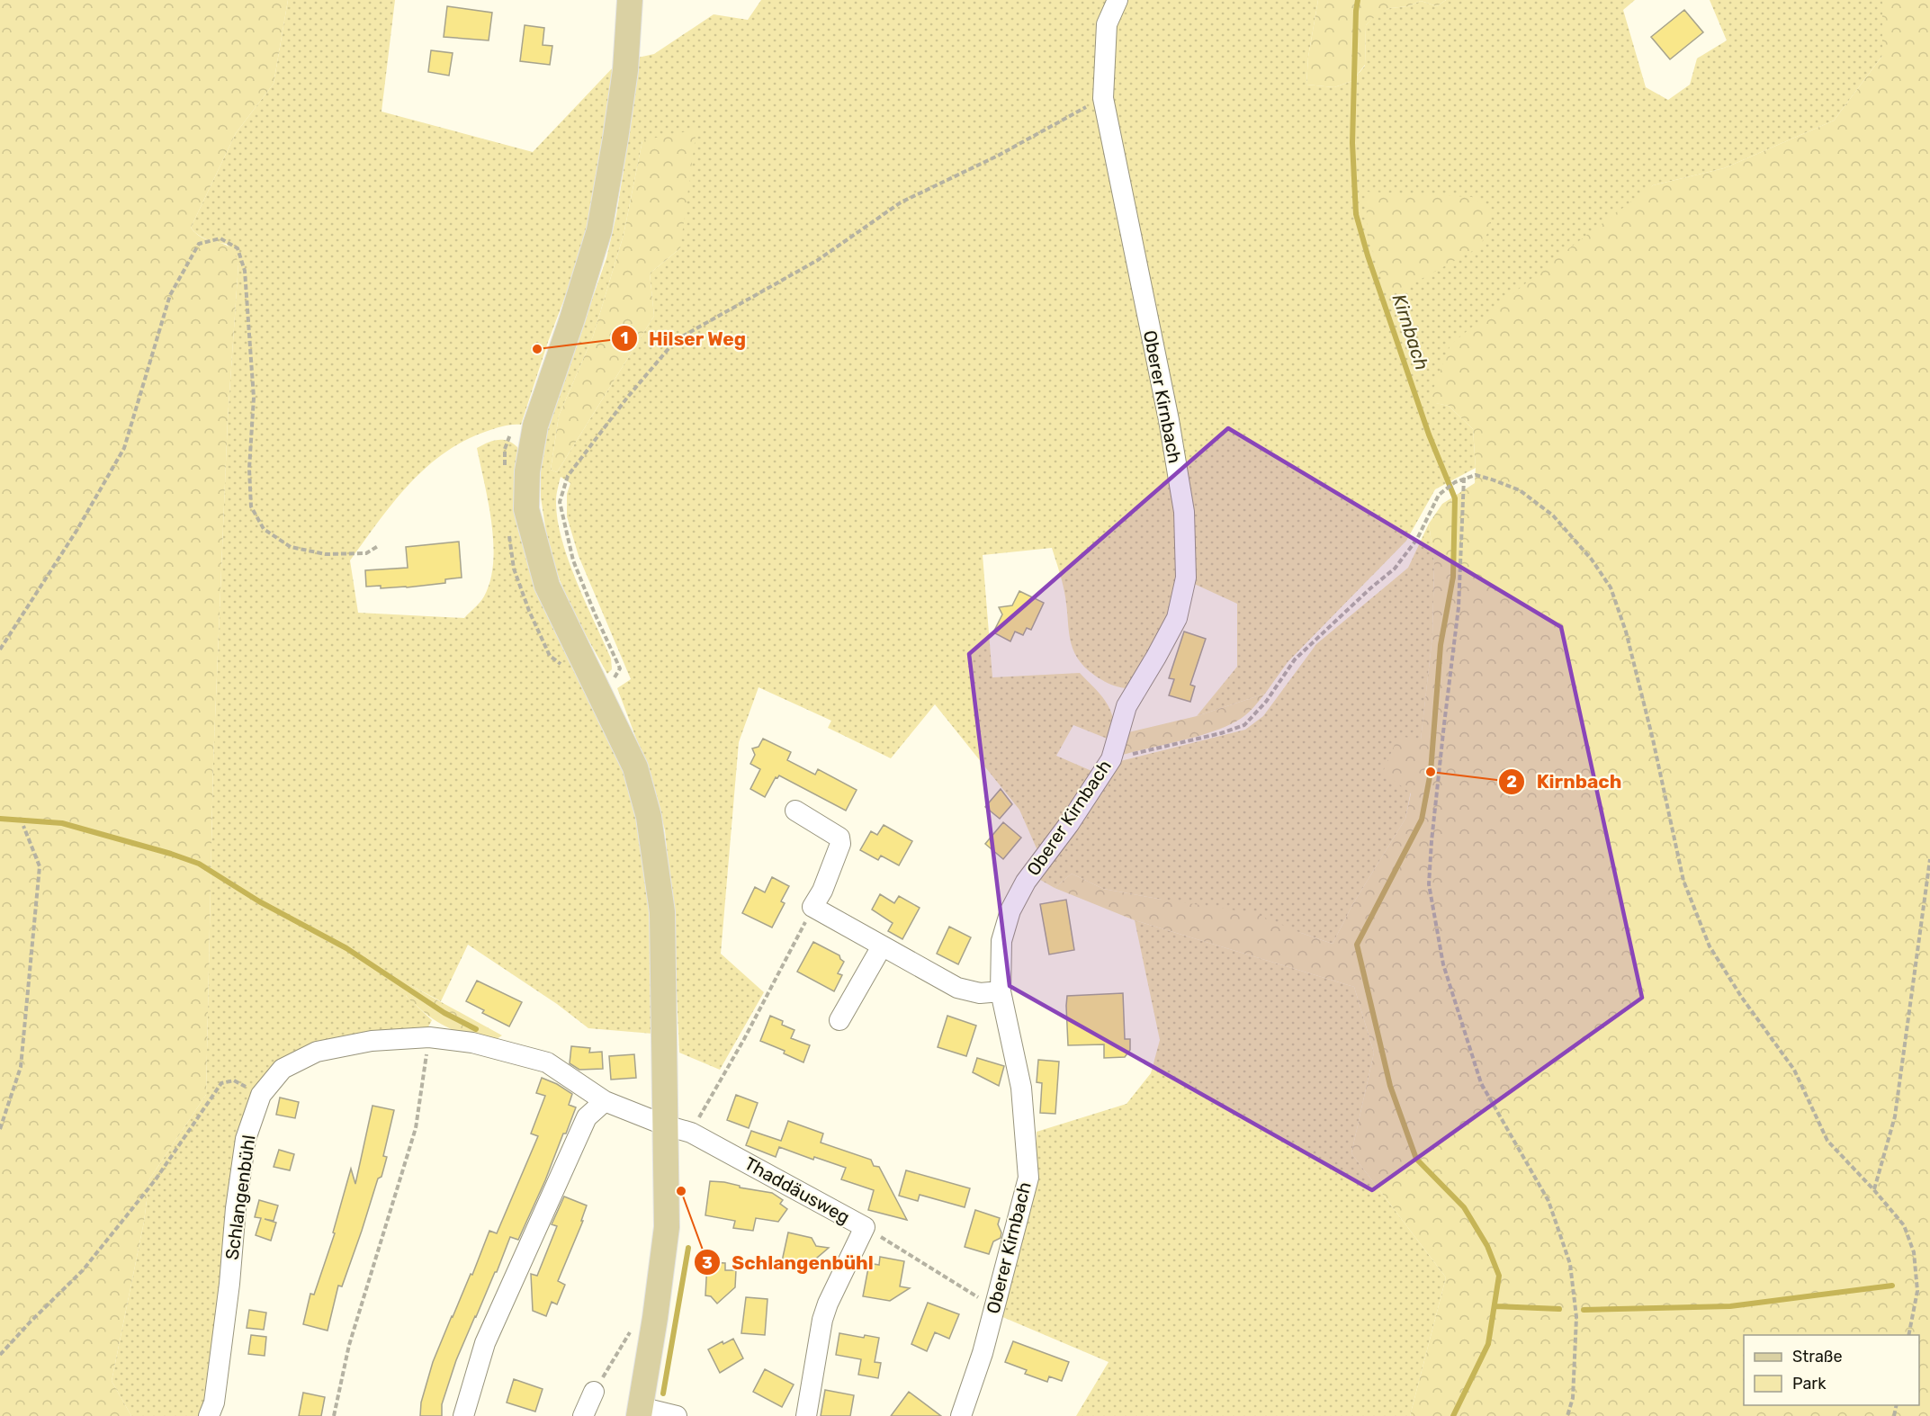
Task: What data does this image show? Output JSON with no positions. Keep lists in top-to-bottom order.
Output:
{
  "streets": {
    "street": ["Oberer Kirnbach", "Thaddäusweg", "Schlangenbühl"]
  },
  "crossings": [
    ["Thaddäusweg", "Schlangenbühl"]
  ],
  "water": ["Kirnbach"],
  "places": ["Hilser Weg", "Kirnbach", "Schlangenbühl"],
  "legend": ["Straße", "Park"]
}
